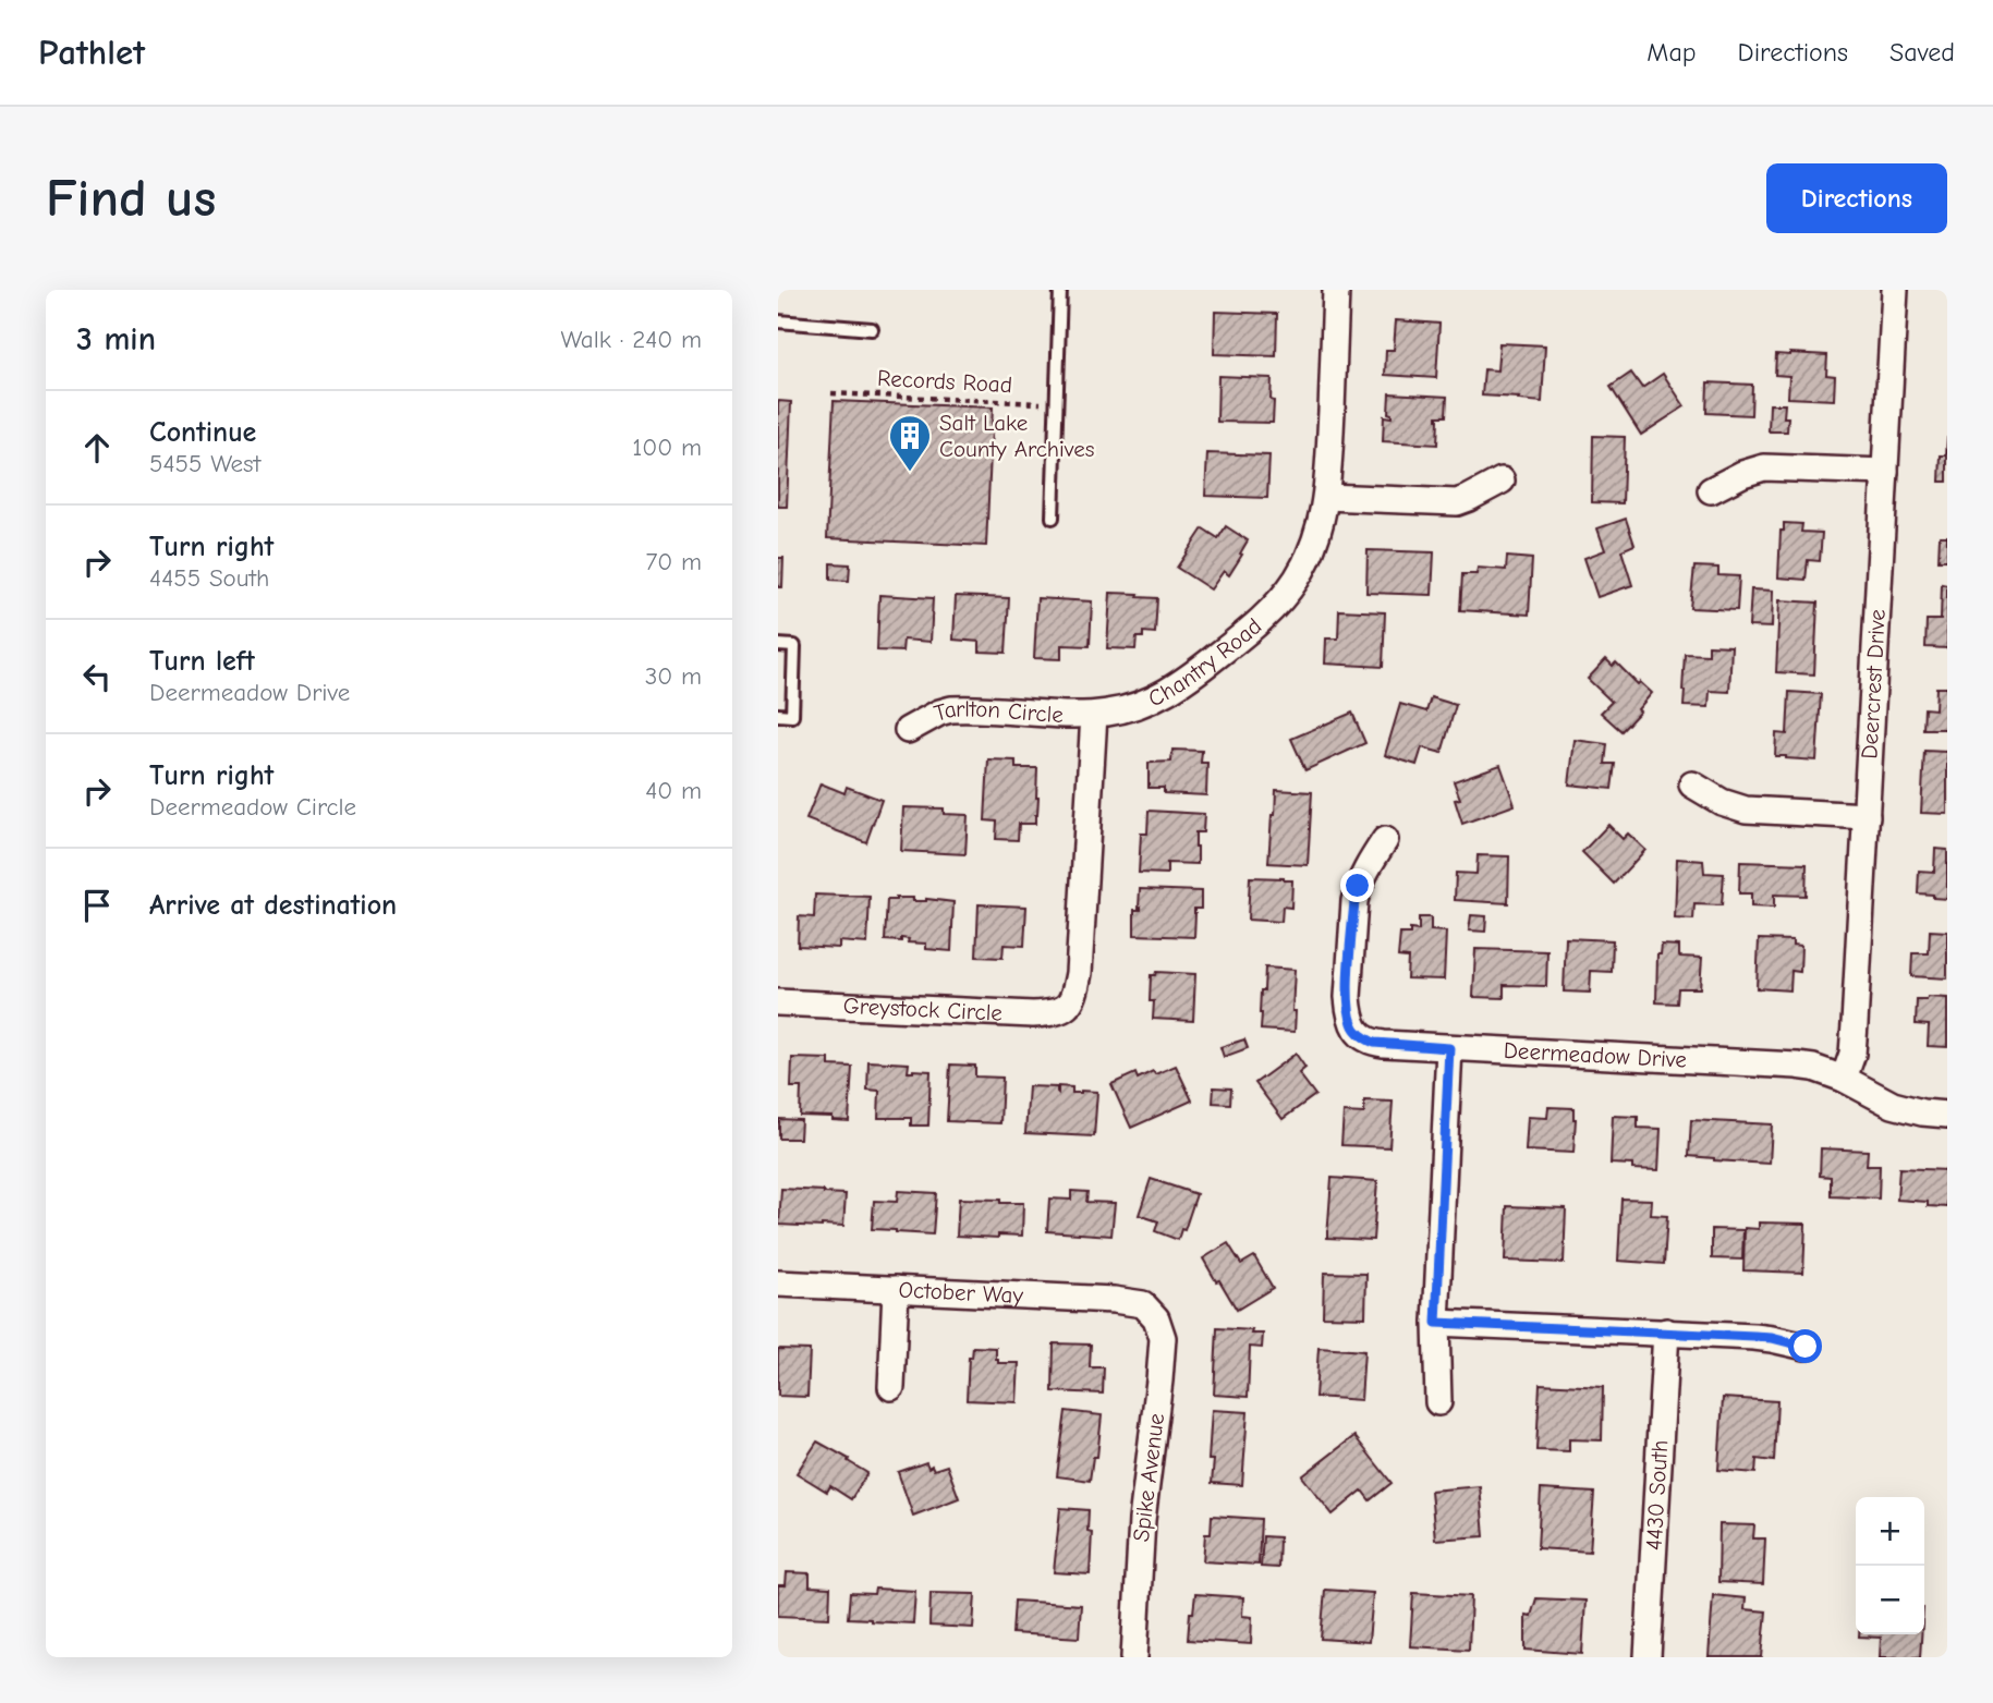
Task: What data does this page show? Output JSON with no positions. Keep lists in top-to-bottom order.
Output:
{
  "streets": {
    "street": [
      "Chantry Road",
      "Deercrest Drive",
      "Tarlton Circle",
      "Greystock Circle",
      "Deermeadow Drive",
      "October Way",
      "Spike Avenue",
      "4430 South"
    ],
    "path": ["Records Road"]
  },
  "crossings": [
    ["Chantry Road", "Tarlton Circle"],
    ["Chantry Road", "Greystock Circle"],
    ["Deercrest Drive", "Deermeadow Drive"],
    ["Tarlton Circle", "Greystock Circle"],
    ["October Way", "Spike Avenue"]
  ],
  "places": {
    "building": ["Salt Lake County Archives"]
  },
  "page": {
    "header": "Pathlet",
    "nav": ["Map", "Directions", "Saved"],
    "buttons": "Directions",
    "title": "Find us",
    "heading": ["3 min", "Walk · 240 m"],
    "list": [
      ["Continue", "5455 West", "100 m"],
      ["Turn right", "4455 South", "70 m"],
      ["Turn left", "Deermeadow Drive", "30 m"],
      ["Turn right", "Deermeadow Circle", "40 m"],
      "Arrive at destination"
    ],
    "map_buttons": ["+", "−"]
  }
}
